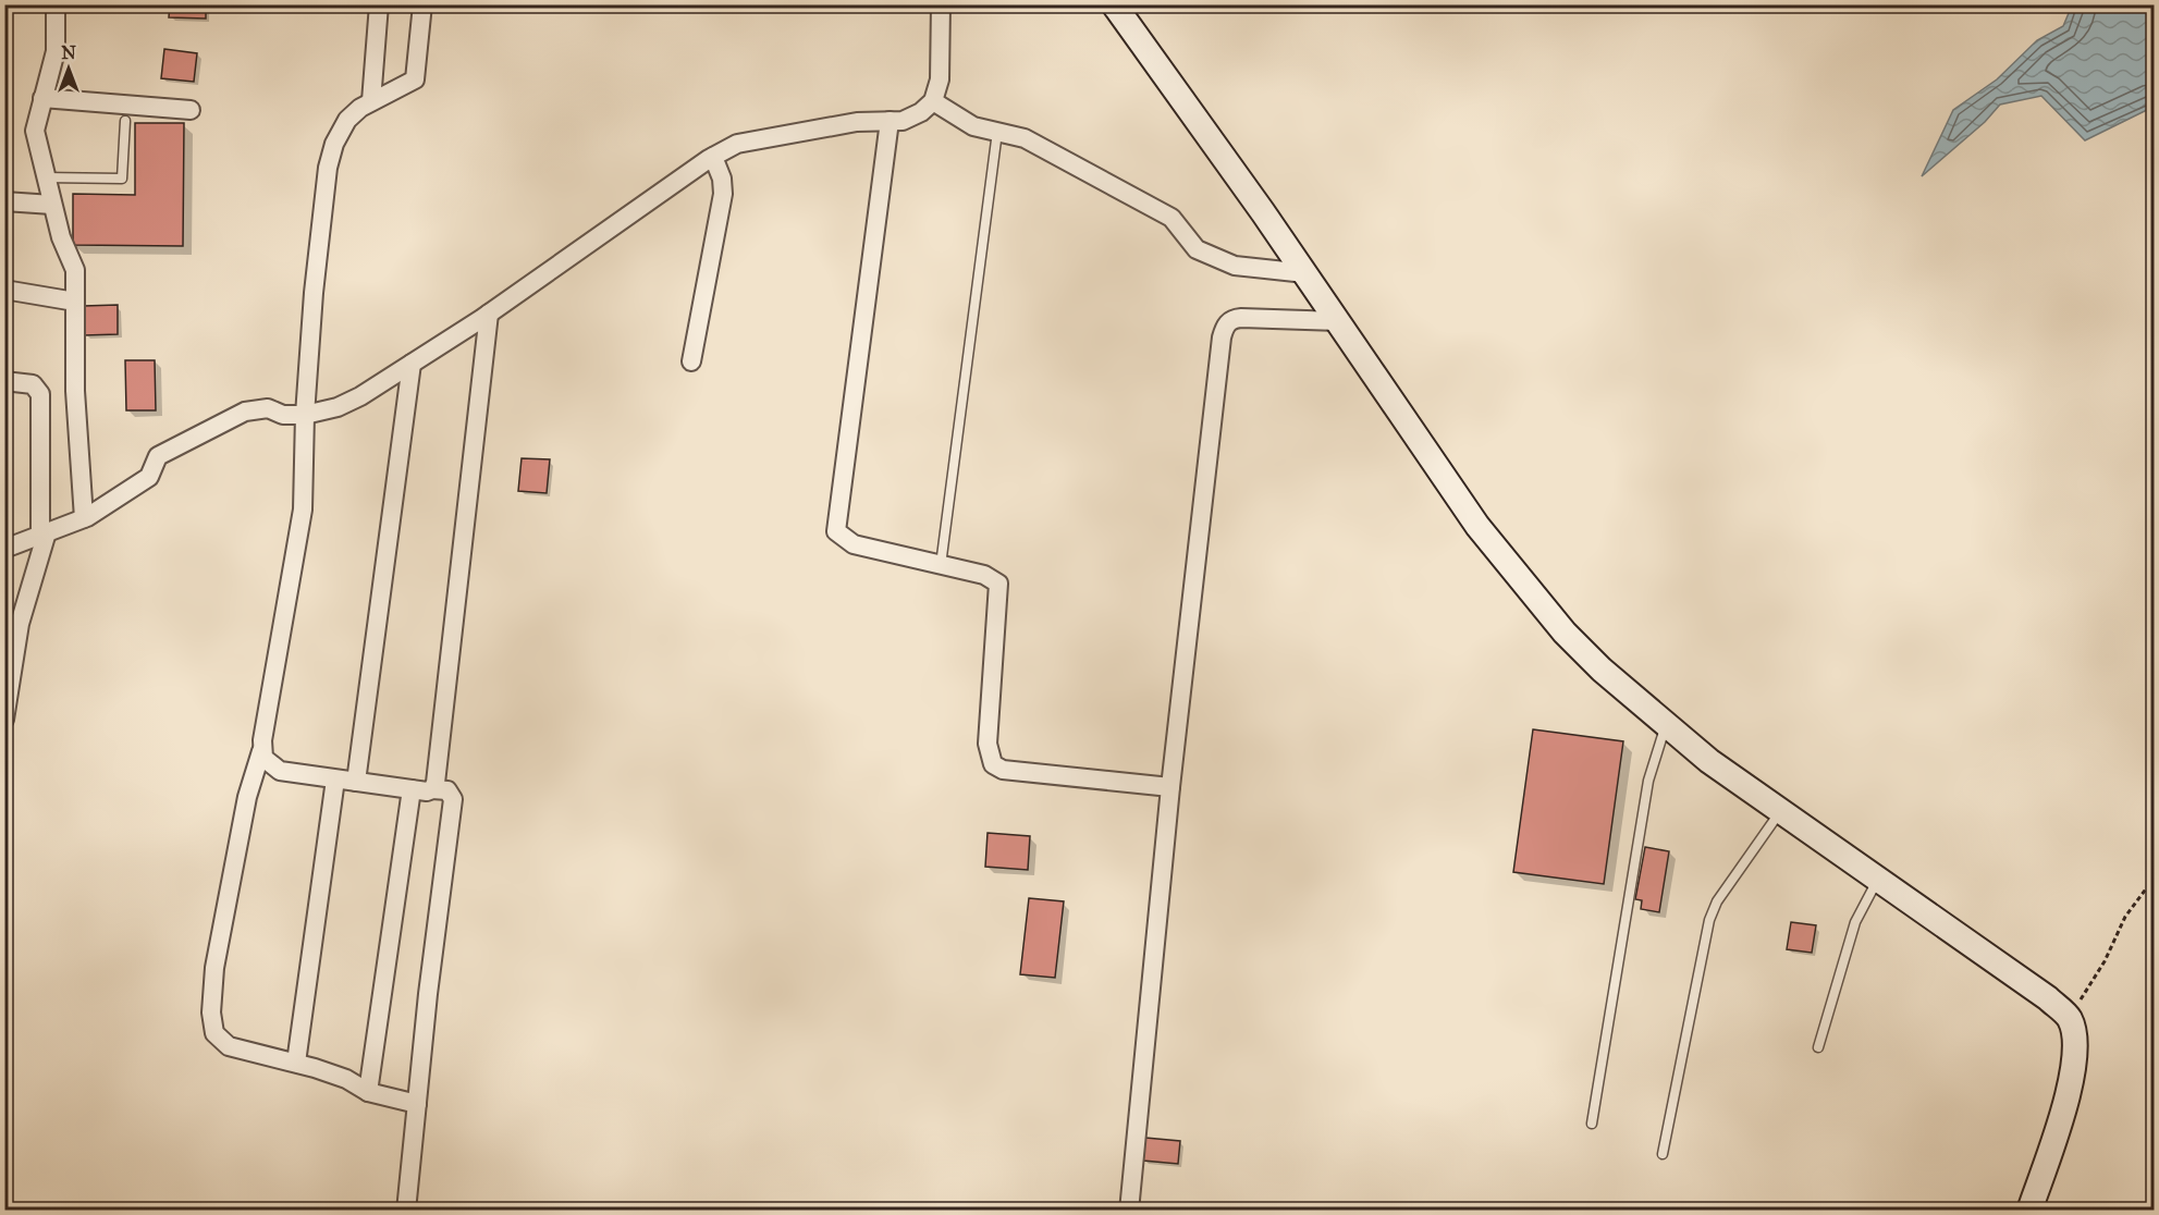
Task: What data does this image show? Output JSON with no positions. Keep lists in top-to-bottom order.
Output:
{
  "north": "top"
}
